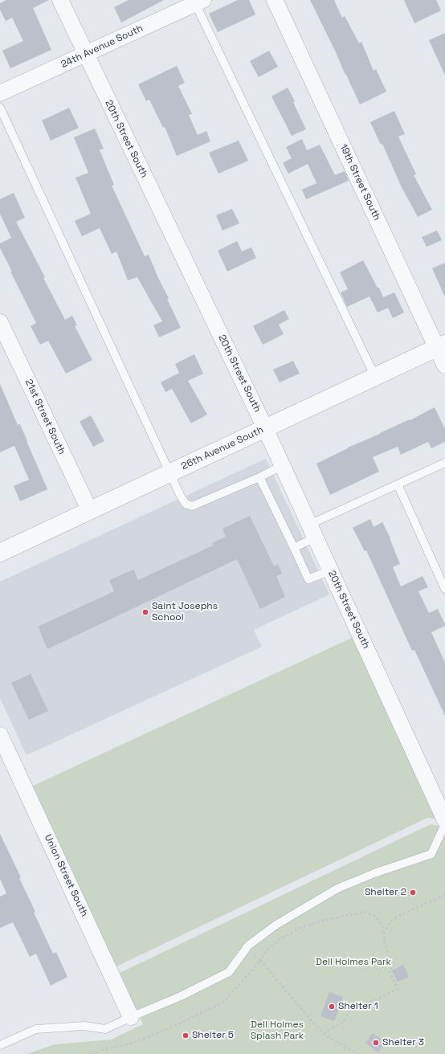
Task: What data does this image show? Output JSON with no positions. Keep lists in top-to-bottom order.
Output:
{
  "streets": {
    "street": [
      "24th Avenue South",
      "20th Street South",
      "19th Street South",
      "21st Street South",
      "26th Avenue South",
      "Union Street South"
    ]
  },
  "crossings": [
    ["24th Avenue South", "20th Street South"],
    ["20th Street South", "26th Avenue South"],
    ["19th Street South", "26th Avenue South"],
    ["21st Street South", "26th Avenue South"]
  ],
  "parks": ["Dell Holmes Park", "Dell Holmes Splash Park"],
  "places": [
    "Saint Josephs School",
    "Shelter 2",
    "Shelter 1",
    "Shelter 5",
    "Shelter 3"
  ]
}
